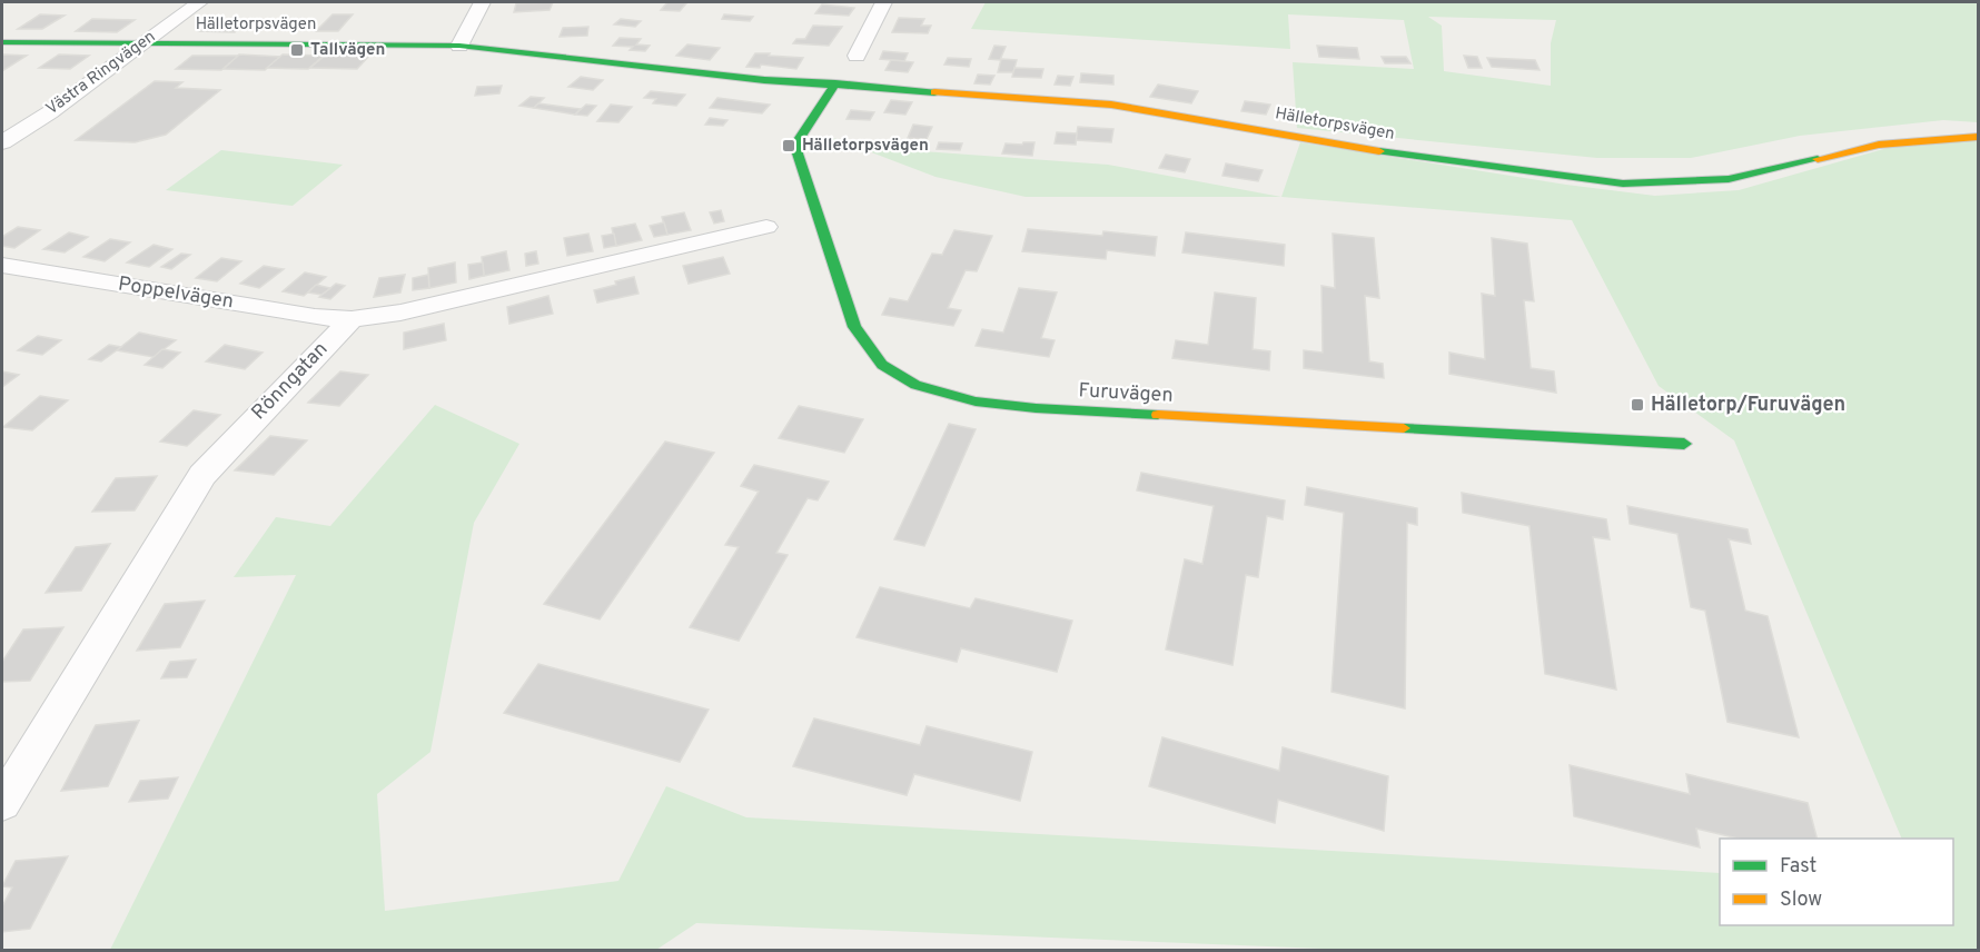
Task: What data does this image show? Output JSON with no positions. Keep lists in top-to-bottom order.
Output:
{
  "streets": {
    "street": [
      "Hälletorpsvägen",
      "Västra Ringvägen",
      "Poppelvägen",
      "Rönngatan",
      "Furuvägen"
    ]
  },
  "crossings": [
    ["Hälletorpsvägen", "Västra Ringvägen"],
    ["Hälletorpsvägen", "Furuvägen"],
    ["Poppelvägen", "Rönngatan"]
  ],
  "places": {
    "transit": ["Tallvägen", "Hälletorpsvägen", "Hälletorp/Furuvägen"]
  },
  "legend": ["Fast", "Slow"]
}
